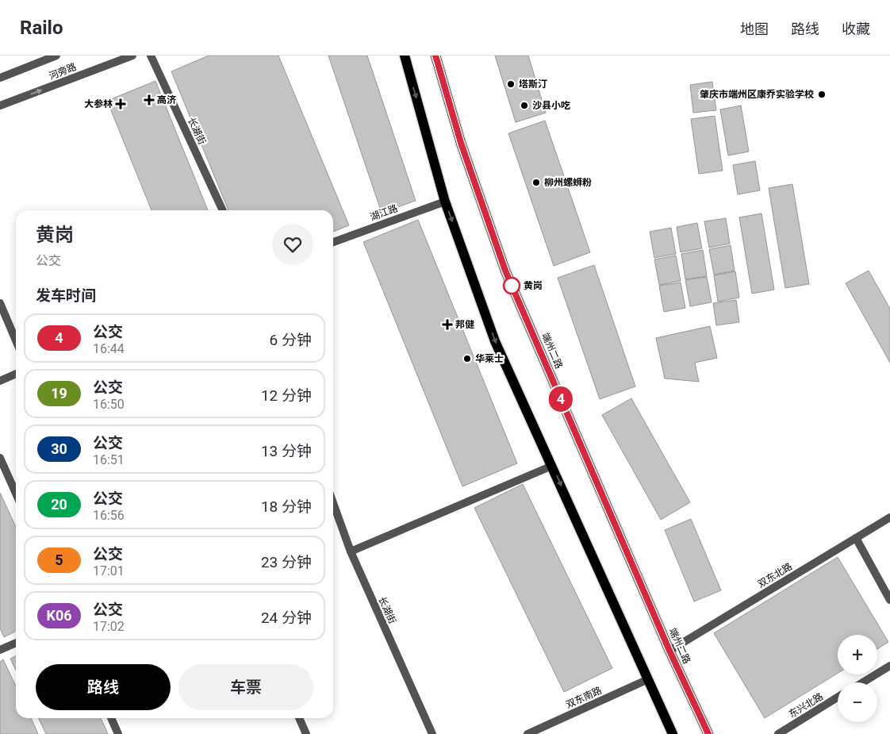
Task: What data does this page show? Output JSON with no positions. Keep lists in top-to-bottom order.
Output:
{
  "streets": {
    "main road": ["端州二路"],
    "street": [
      "河旁路",
      "长湖街",
      "湖江路",
      "双东北路",
      "双东南路",
      "东兴北路"
    ]
  },
  "crossings": [
    ["端州二路", "双东北路"]
  ],
  "places": {
    "other": [
      "塔斯汀",
      "肇庆市端州区康乔实验学校",
      "沙县小吃",
      "柳州螺蛳粉",
      "黄岗",
      "华莱士"
    ],
    "health": ["高济", "大参林", "邦健"]
  },
  "lines": ["bus line 4"],
  "page": {
    "header": "Railo",
    "nav": ["地图", "路线", "收藏"],
    "on_map": "4",
    "heading": [
      ["黄岗", "公交"],
      "发车时间"
    ],
    "list": [
      {
        "mark": "4",
        "name": "公交",
        "note": "16:44",
        "value": "6 分钟"
      },
      {
        "mark": "19",
        "name": "公交",
        "note": "16:50",
        "value": "12 分钟"
      },
      {
        "mark": "30",
        "name": "公交",
        "note": "16:51",
        "value": "13 分钟"
      },
      {
        "mark": "20",
        "name": "公交",
        "note": "16:56",
        "value": "18 分钟"
      },
      {
        "mark": "5",
        "name": "公交",
        "note": "17:01",
        "value": "23 分钟"
      },
      {
        "mark": "K06",
        "name": "公交",
        "note": "17:02",
        "value": "24 分钟"
      }
    ],
    "map_buttons": ["+", "−"],
    "buttons": ["路线", "车票"]
  }
}
